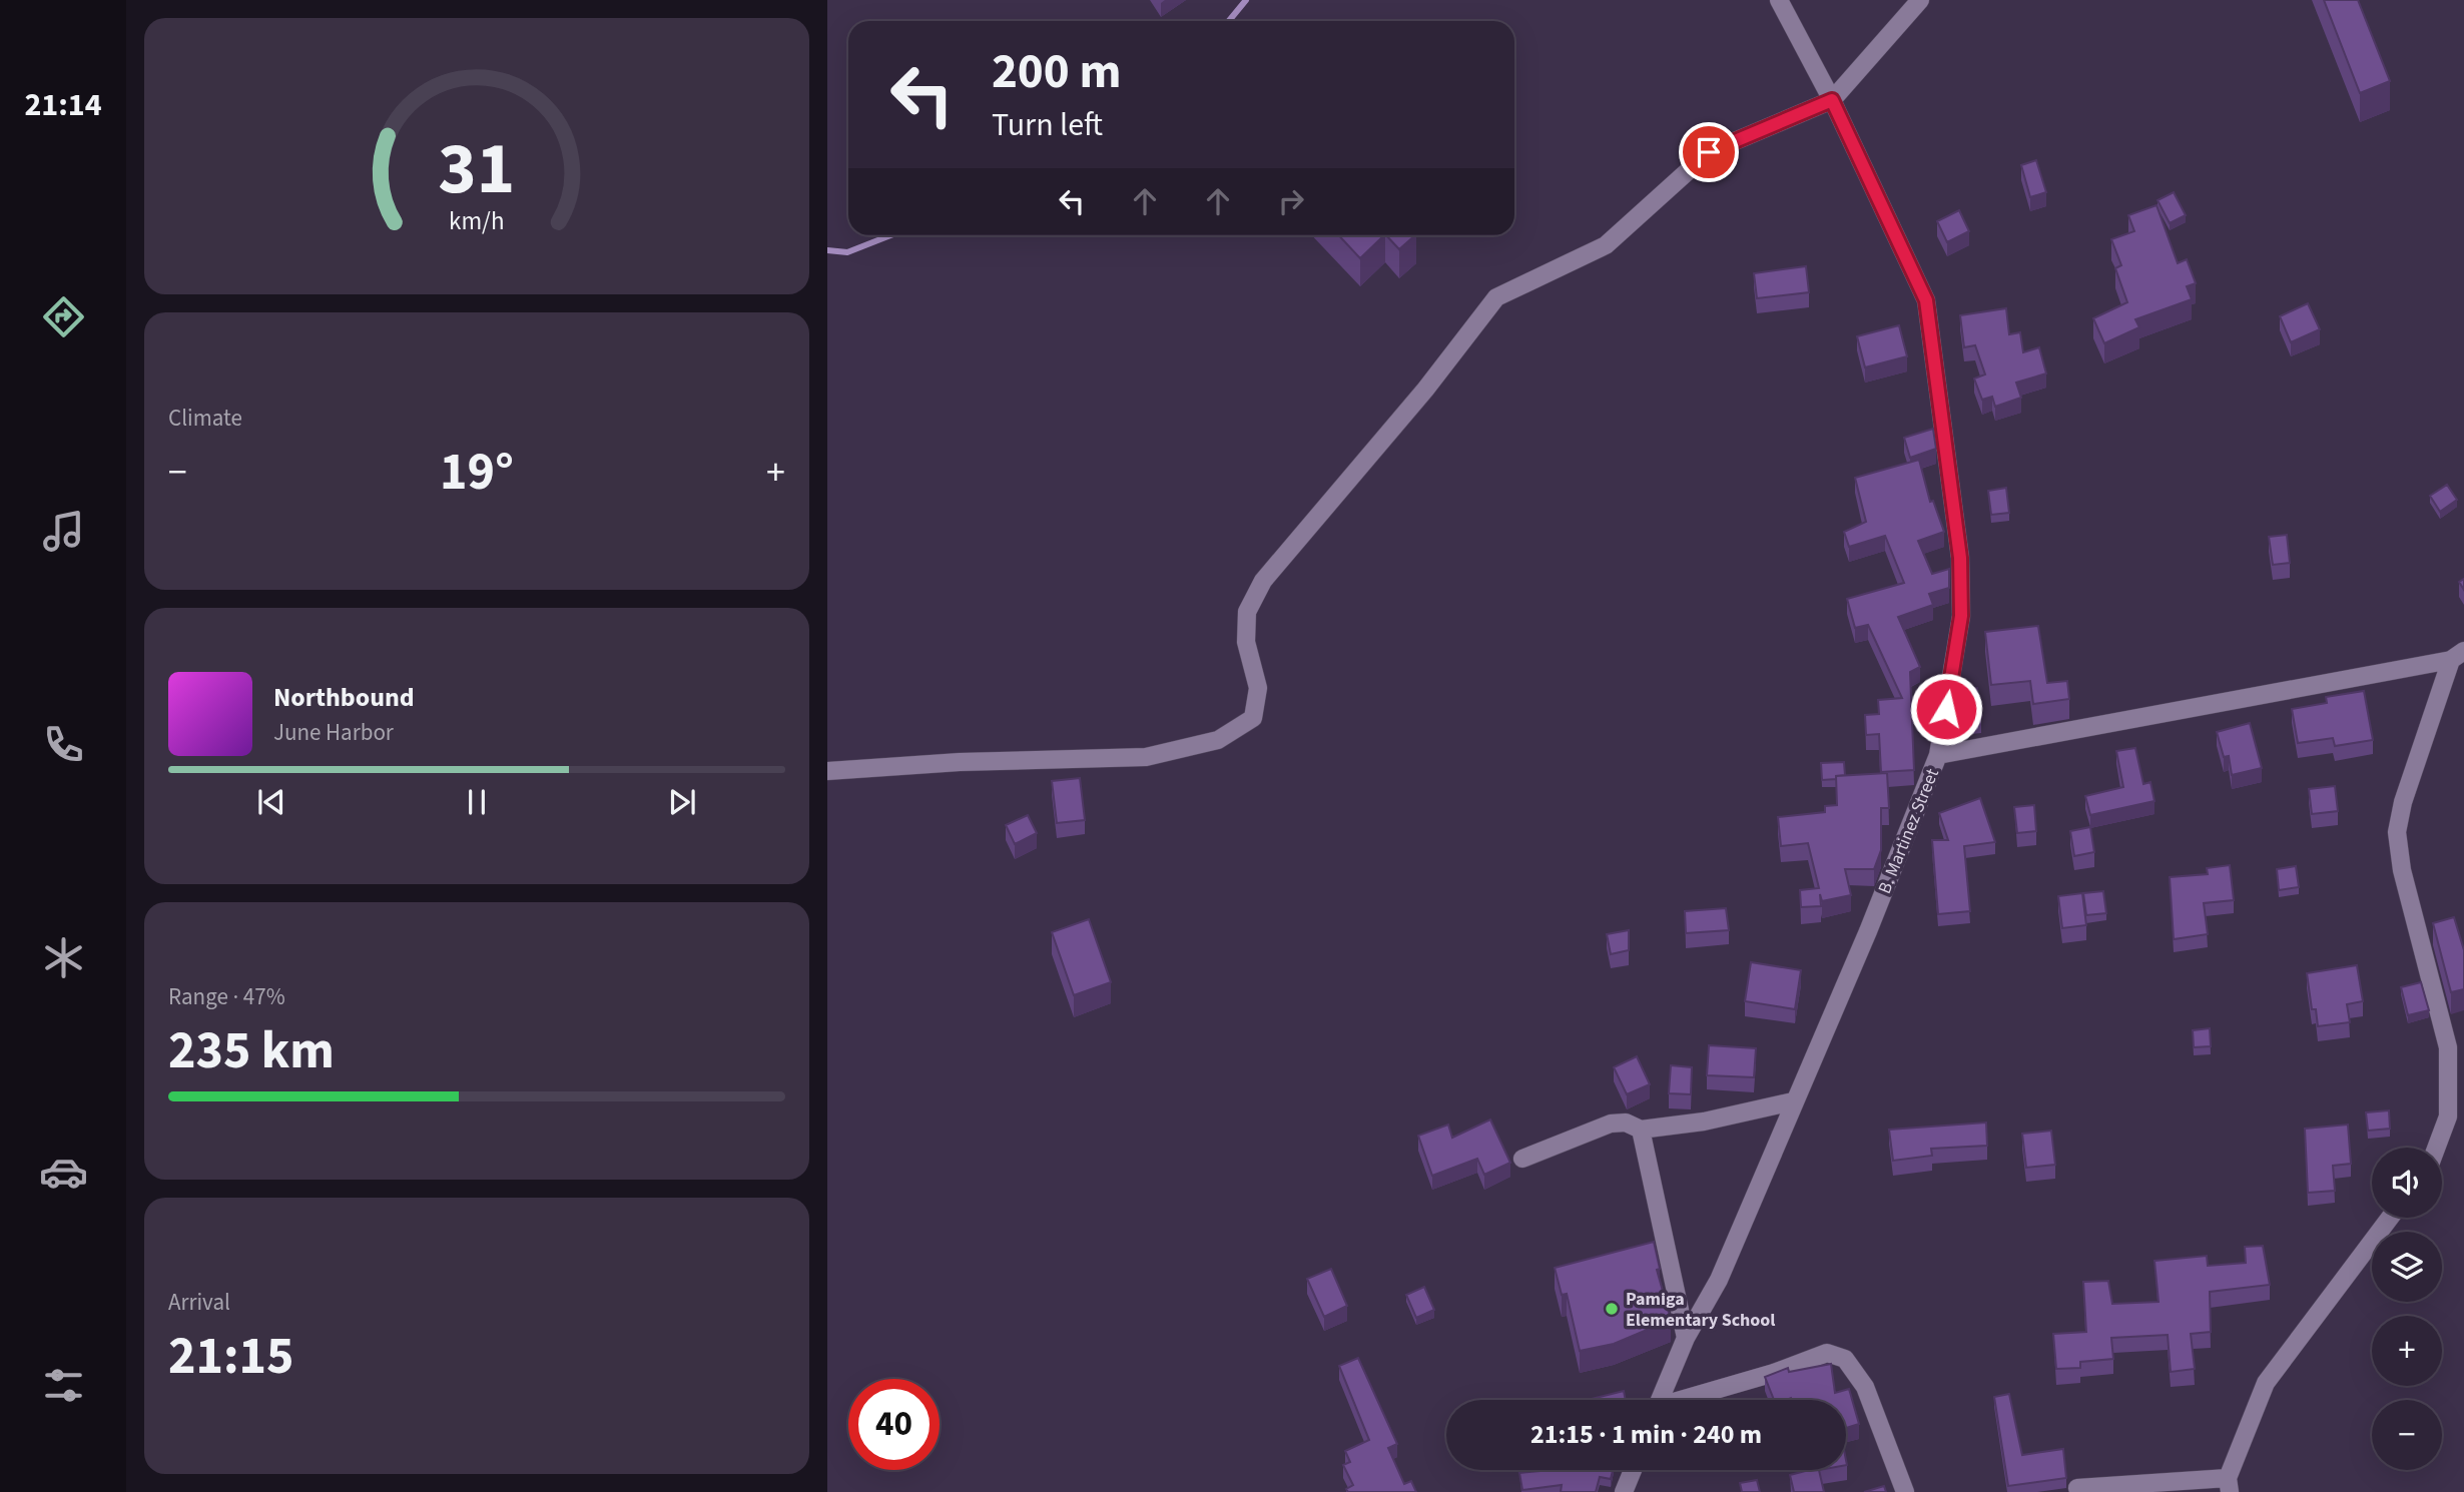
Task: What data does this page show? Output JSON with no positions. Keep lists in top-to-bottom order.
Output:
{
  "streets": {
    "street": ["B. Martinez Street"]
  },
  "places": ["Pamiga Elementary School"],
  "page": {
    "tabs": "21:14",
    "turn": ["200 m", "Turn left"],
    "tile": [
      "Climate",
      ["Range · 47%", "235 km"],
      ["Arrival", "21:15"]
    ],
    "heat": ["−", "19°", "+"],
    "song": ["Northbound", "June Harbor"],
    "map_buttons": ["+", "−"],
    "limit": "40",
    "trip": "21:15 · 1 min · 240 m",
    "gauge": ["31", "km/h"]
  }
}
